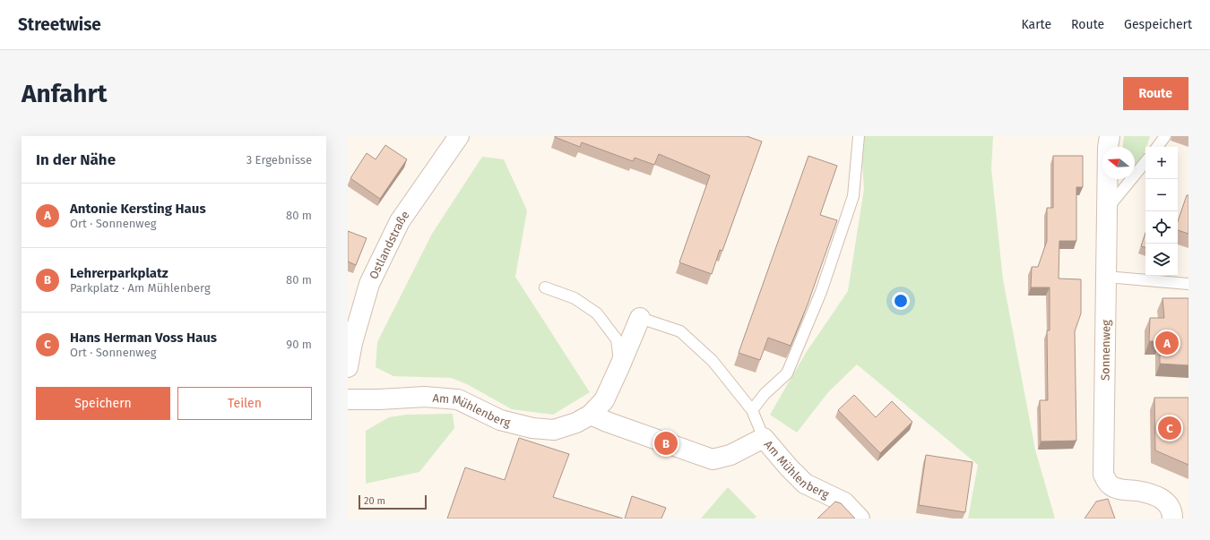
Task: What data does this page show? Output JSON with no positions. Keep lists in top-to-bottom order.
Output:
{
  "streets": {
    "street": ["Ostlandstraße", "Sonnenweg", "Am Mühlenberg"]
  },
  "scale_bar": "20 m",
  "north": "left",
  "page": {
    "header": "Streetwise",
    "nav": ["Karte", "Route", "Gespeichert"],
    "buttons": [
      "Route",
      ["Speichern", "Teilen"]
    ],
    "title": "Anfahrt",
    "heading": ["In der Nähe", "3 Ergebnisse"],
    "map_buttons": ["+", "−"],
    "list": [
      {
        "mark": "A",
        "name": "Antonie Kersting Haus",
        "note": "Ort · Sonnenweg",
        "value": "80 m"
      },
      {
        "mark": "B",
        "name": "Lehrerparkplatz",
        "note": "Parkplatz · Am Mühlenberg",
        "value": "80 m"
      },
      {
        "mark": "C",
        "name": "Hans Herman Voss Haus",
        "note": "Ort · Sonnenweg",
        "value": "90 m"
      }
    ],
    "pins": ["A", "C", "B"],
    "scale": "20 m"
  }
}
